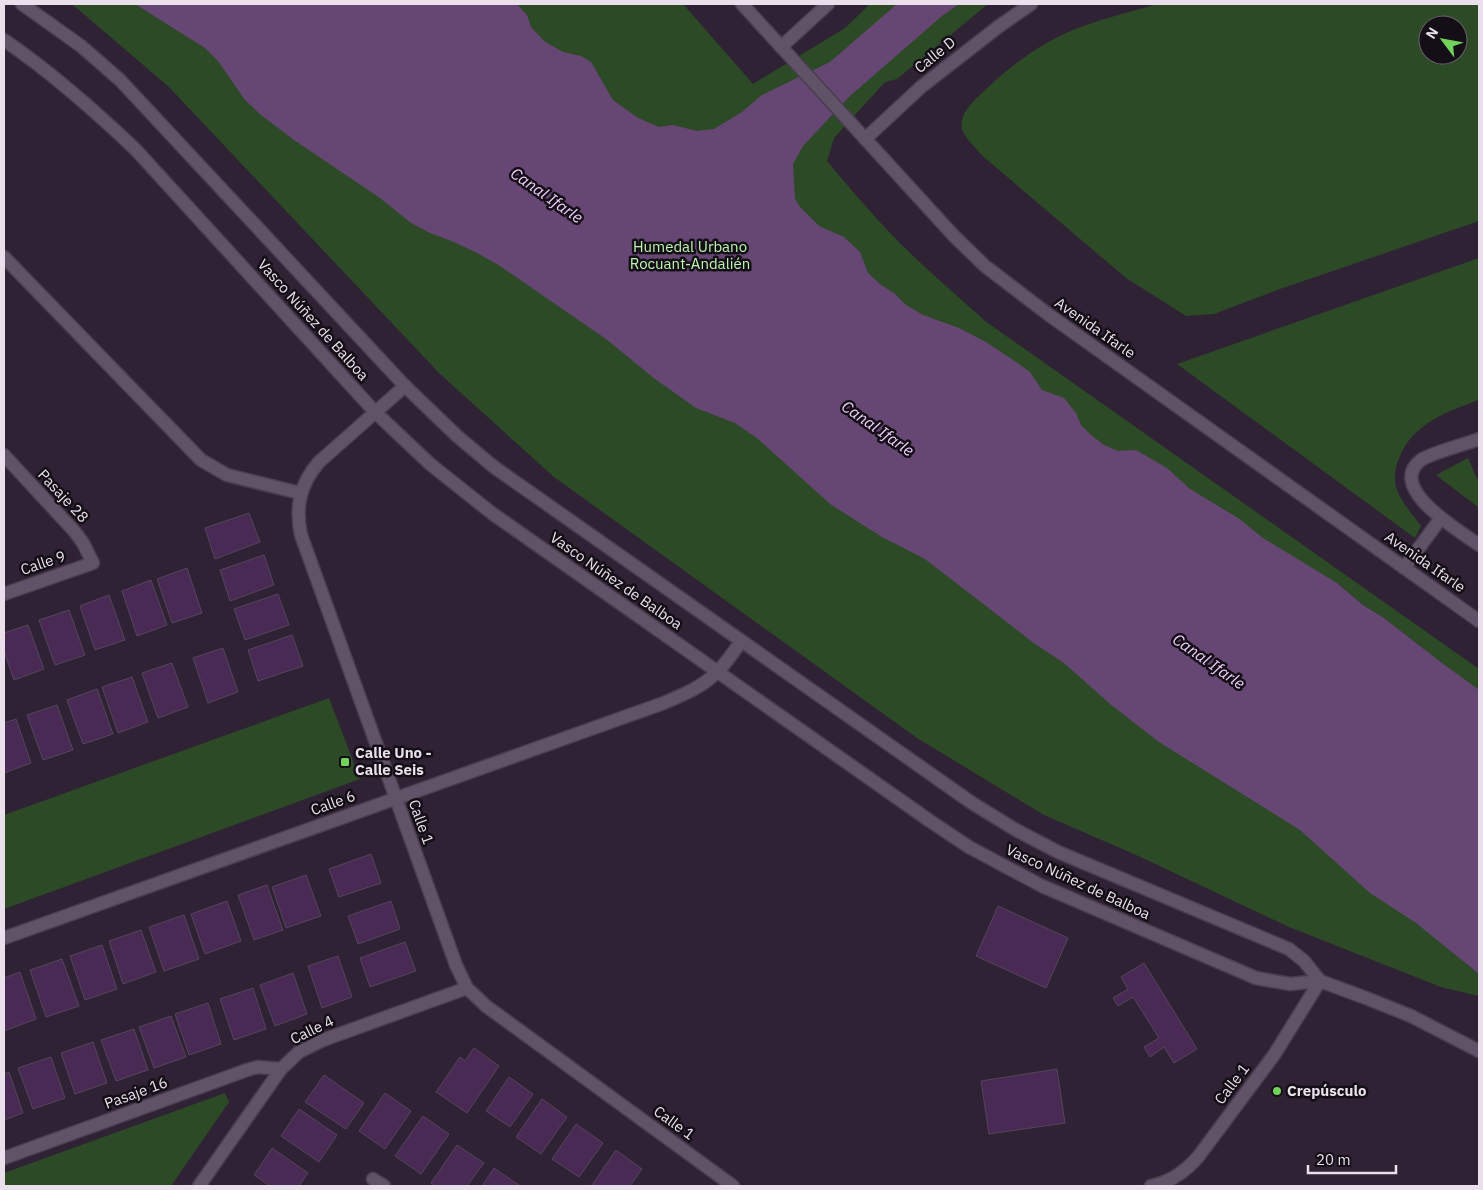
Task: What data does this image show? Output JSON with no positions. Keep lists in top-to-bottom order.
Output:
{
  "streets": {
    "street": [
      "Calle D",
      "Vasco Núñez de Balboa",
      "Avenida Ifarle",
      "Pasaje 28",
      "Calle 9",
      "Calle 6",
      "Calle 1",
      "Calle 4",
      "Pasaje 16"
    ]
  },
  "crossings": [
    ["Calle D", "Avenida Ifarle"],
    ["Vasco Núñez de Balboa", "Calle 6"],
    ["Vasco Núñez de Balboa", "Calle 1"],
    ["Pasaje 28", "Calle 9"],
    ["Calle 6", "Calle 1"],
    ["Calle 1", "Calle 4"],
    ["Calle 4", "Pasaje 16"]
  ],
  "water": ["Canal Ifarle"],
  "parks": ["Humedal Urbano Rocuant-Andalién"],
  "places": {
    "transit": ["Calle Uno - Calle Seis"],
    "other": ["Crepúsculo"]
  },
  "scale_bar": "20 m",
  "north": "top left"
}
